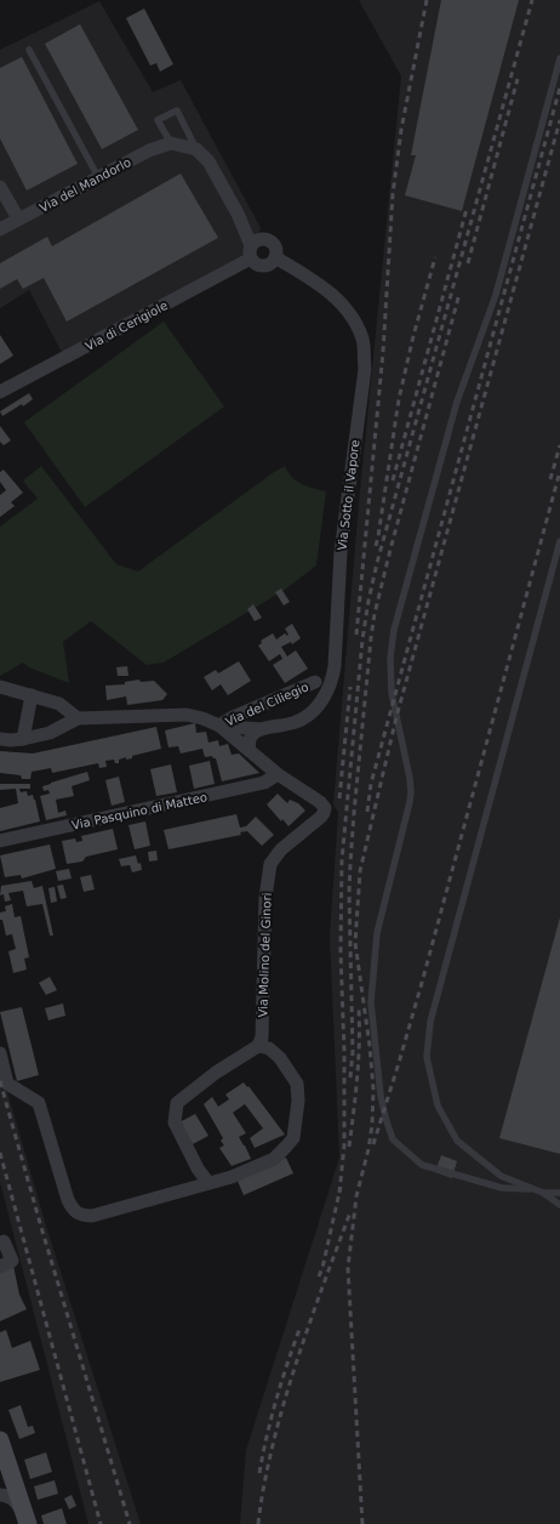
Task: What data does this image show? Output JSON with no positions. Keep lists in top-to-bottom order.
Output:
{
  "streets": {
    "street": [
      "Via del Mandorlo",
      "Via di Cerigiole",
      "Via Sotto il Vapore",
      "Via del Ciliegio",
      "Via Pasquino di Matteo",
      "Via Molino del Ginori"
    ]
  },
  "crossings": [
    ["Via di Cerigiole", "Via Sotto il Vapore"],
    ["Via Sotto il Vapore", "Via del Ciliegio"],
    ["Via Pasquino di Matteo", "Via Molino del Ginori"]
  ]
}
